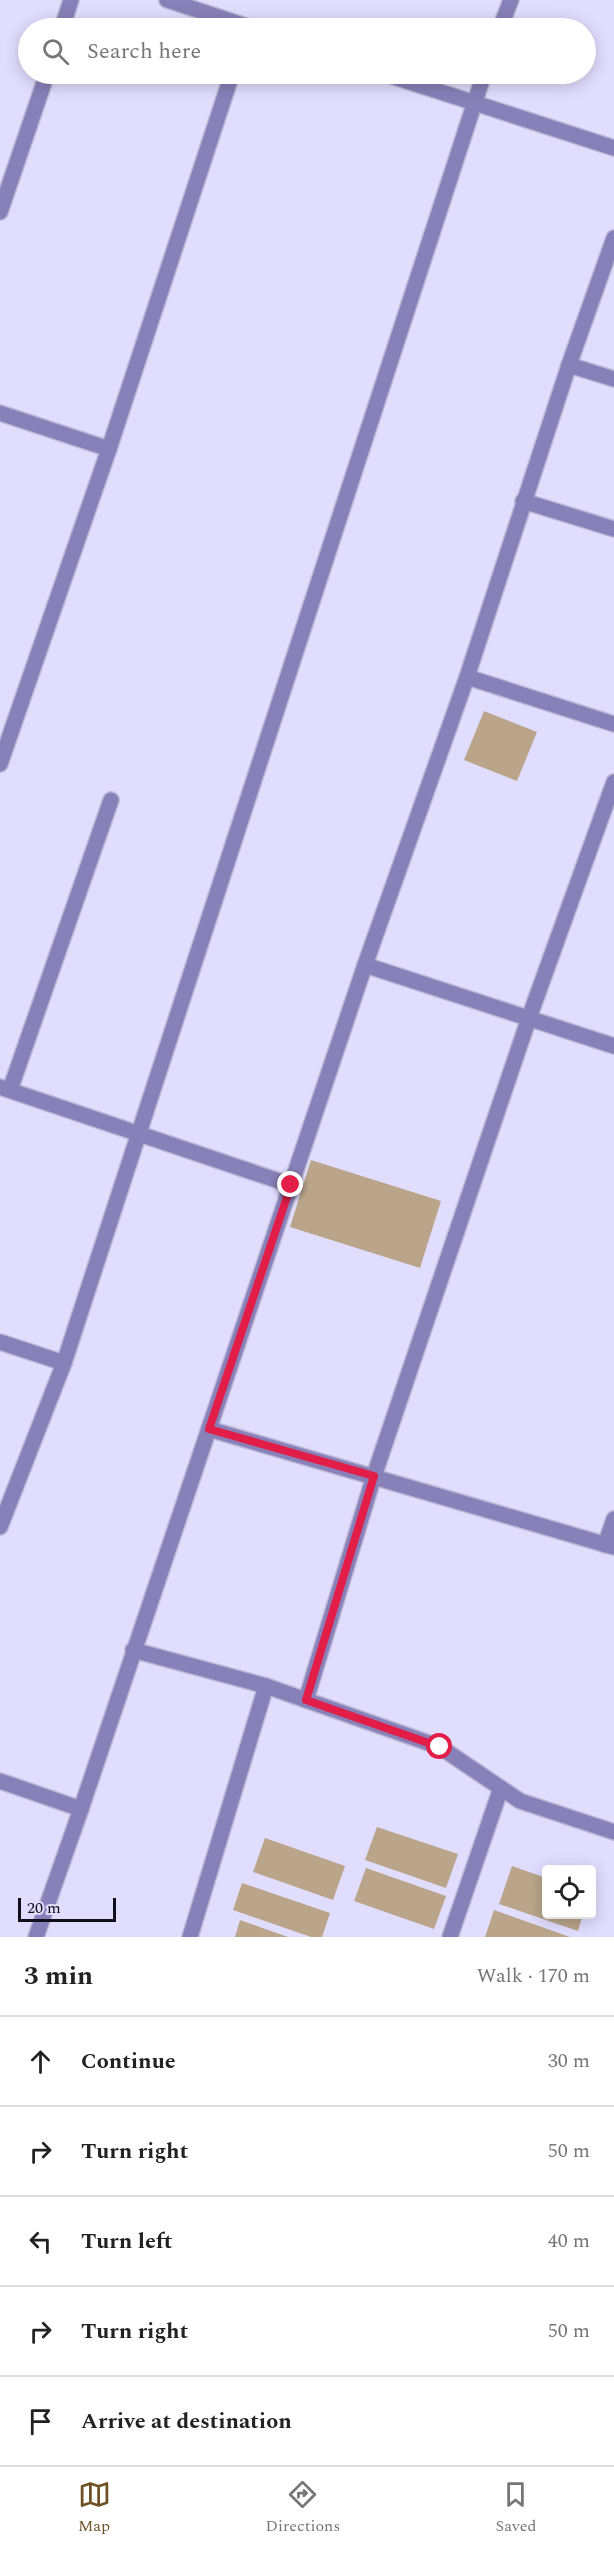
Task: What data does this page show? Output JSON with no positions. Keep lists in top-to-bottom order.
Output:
{
  "scale_bar": "20 m",
  "page": {
    "search": "Search here",
    "scale": "20 m",
    "heading": ["3 min", "Walk · 170 m"],
    "list": [
      ["Continue", "30 m"],
      ["Turn right", "50 m"],
      ["Turn left", "40 m"],
      ["Turn right", "50 m"],
      "Arrive at destination"
    ],
    "nav": ["Map", "Directions", "Saved"]
  }
}
